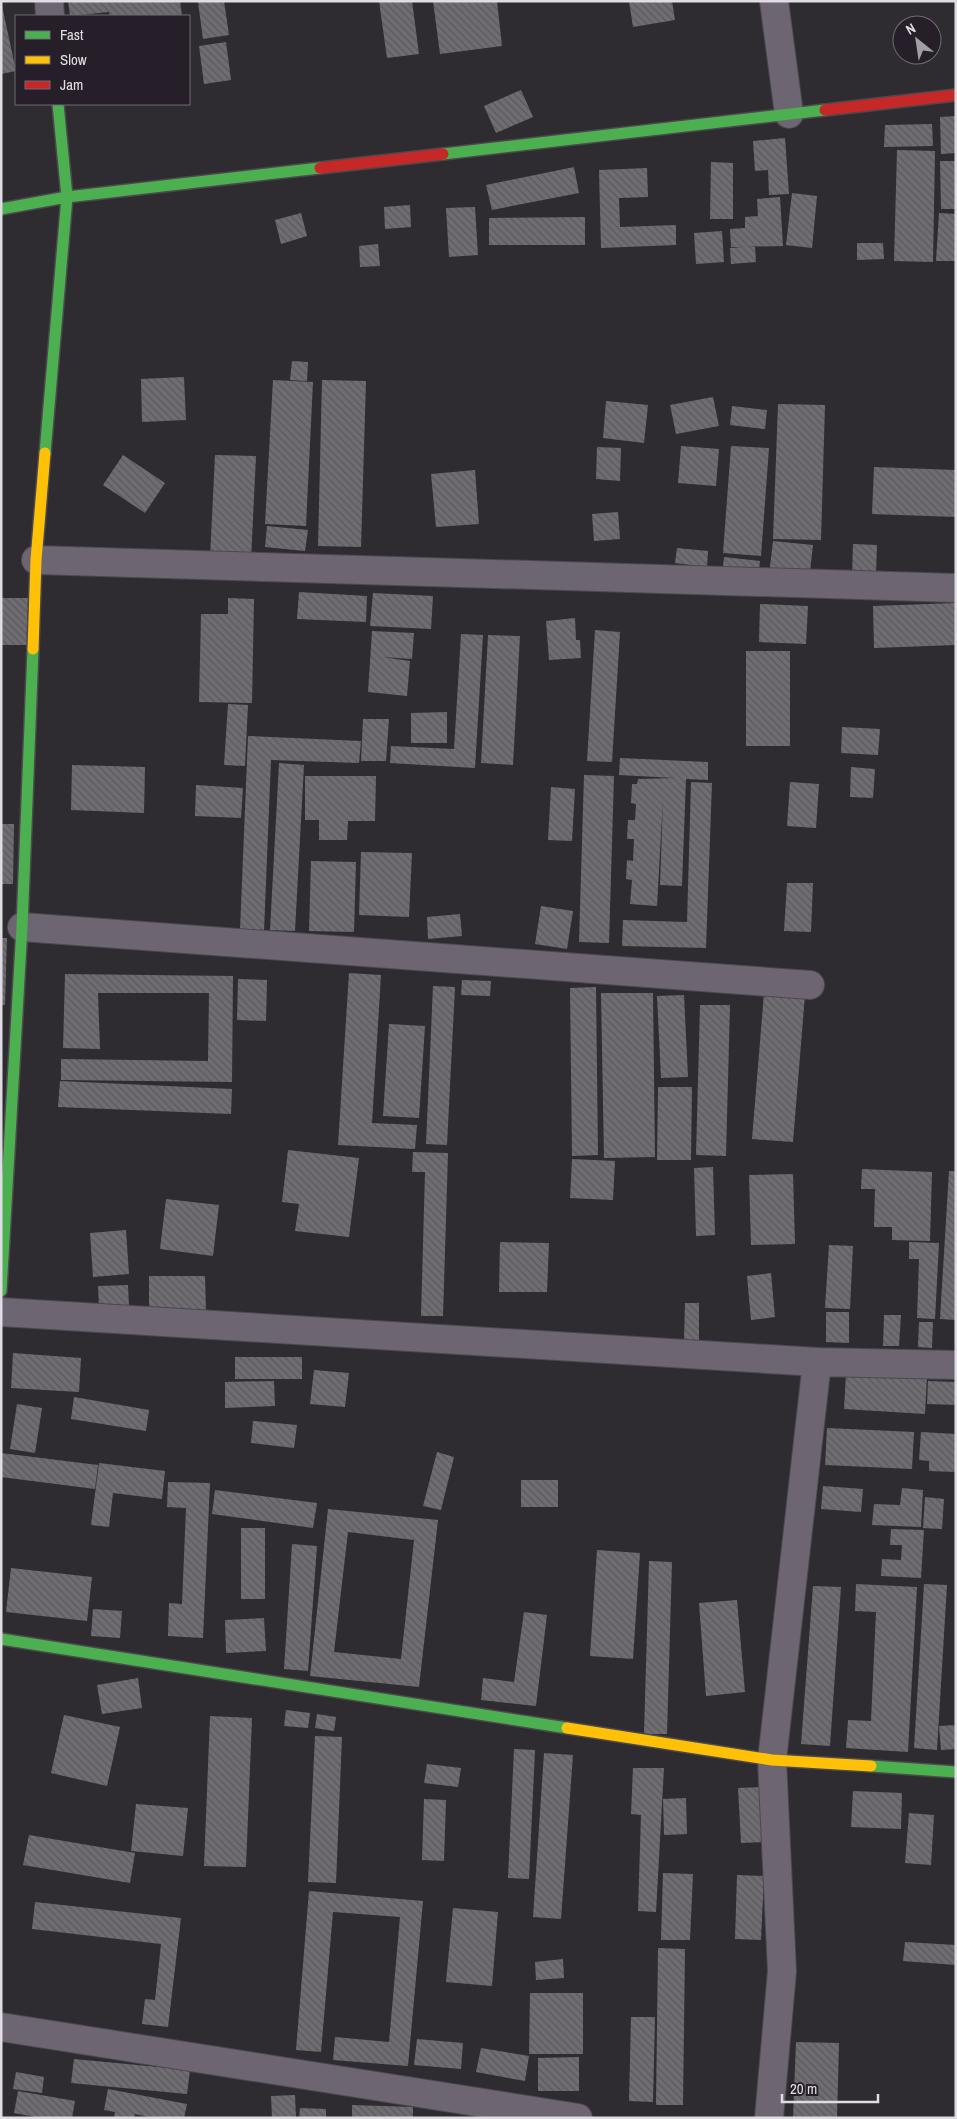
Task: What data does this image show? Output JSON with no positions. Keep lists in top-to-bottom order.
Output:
{
  "legend": ["Fast", "Slow", "Jam"],
  "scale_bar": "20 m",
  "north": "top left"
}
